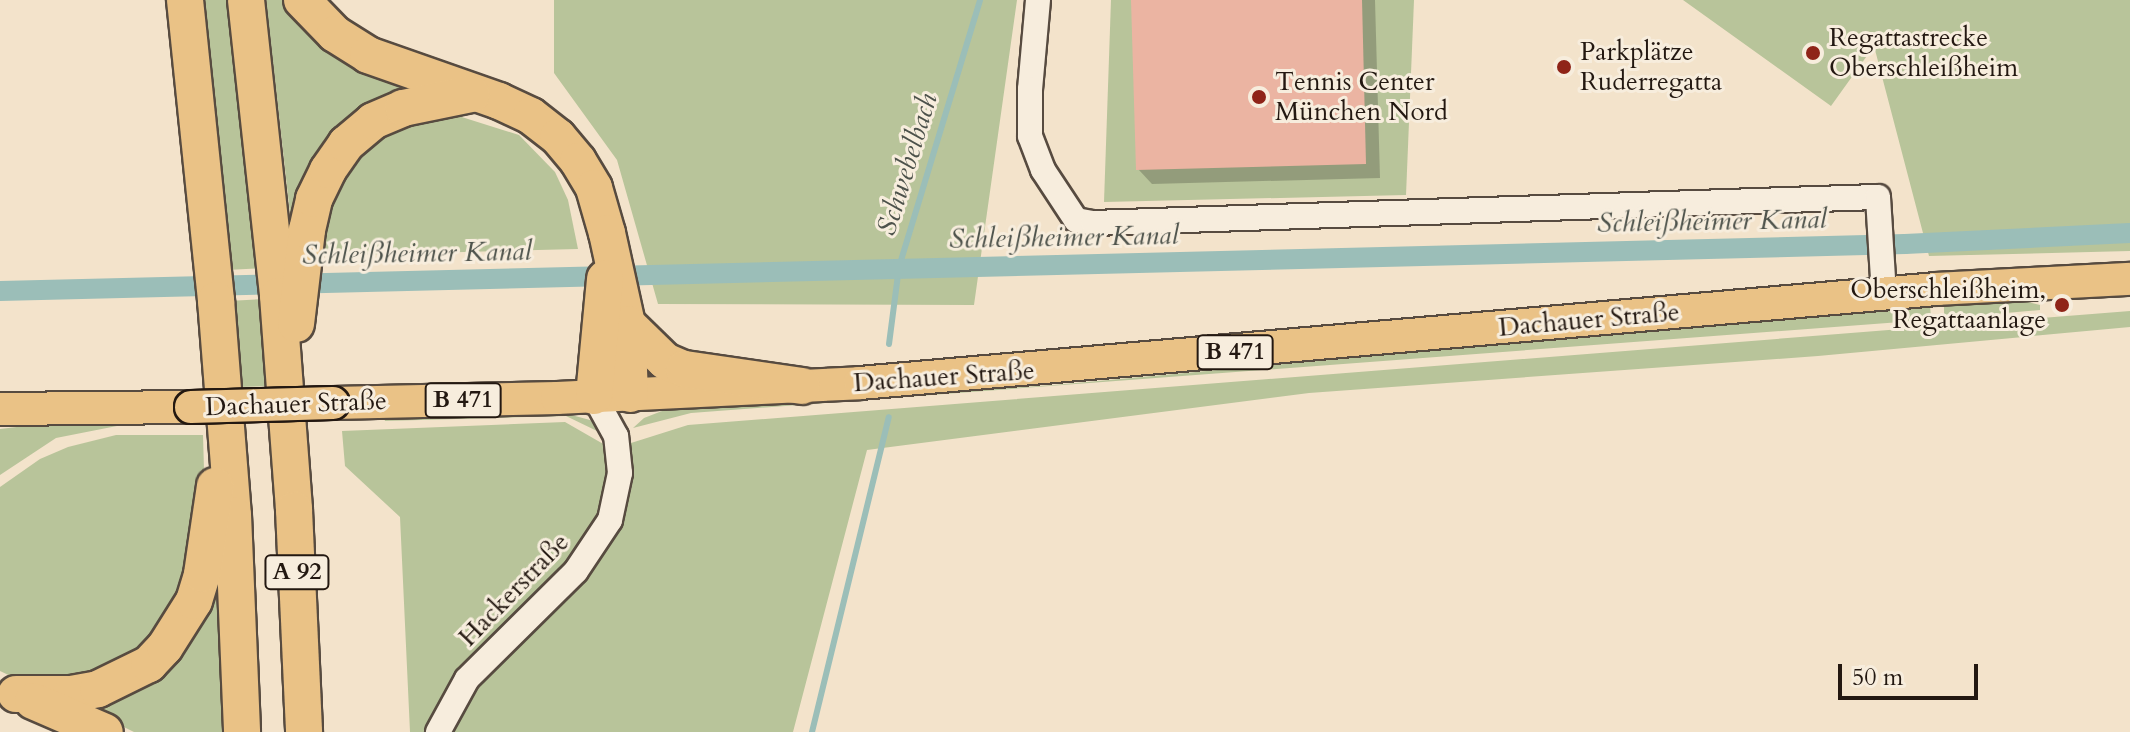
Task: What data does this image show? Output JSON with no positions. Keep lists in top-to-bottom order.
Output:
{
  "streets": {
    "highway": ["A 92"],
    "main road": ["Dachauer Straße", "B 471"],
    "street": ["Hackerstraße"]
  },
  "crossings": [
    ["Dachauer Straße", "Hackerstraße"]
  ],
  "water": ["Schwebelbach", "Schleißheimer Kanal"],
  "places": [
    "Regattastrecke Oberschleißheim",
    "Parkplätze Ruderregatta",
    "Tennis Center München Nord",
    "Oberschleißheim, Regattaanlage"
  ],
  "scale_bar": "50 m"
}
